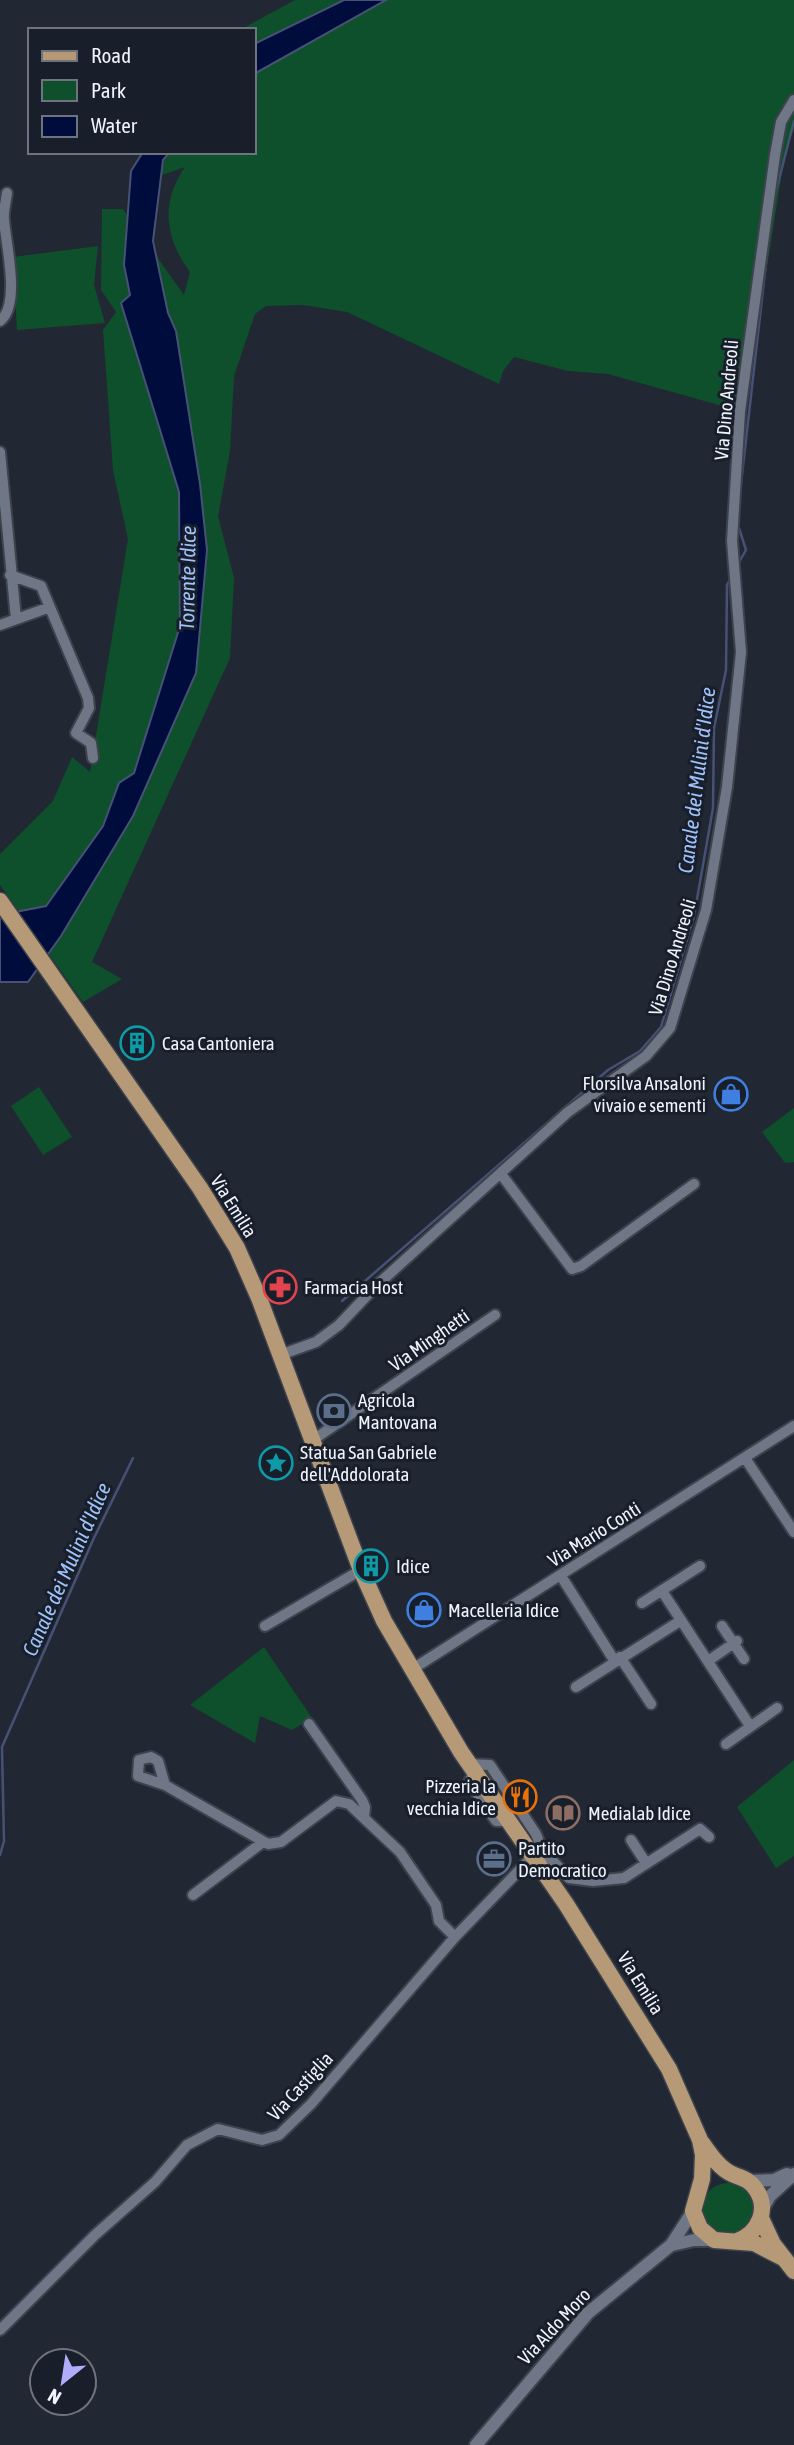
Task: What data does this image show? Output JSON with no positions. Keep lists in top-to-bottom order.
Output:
{
  "streets": {
    "main road": ["Via Emilia"],
    "street": [
      "Via Dino Andreoli",
      "Via Minghetti",
      "Via Mario Conti",
      "Via Castiglia",
      "Via Aldo Moro"
    ]
  },
  "crossings": [
    ["Via Dino Andreoli", "Via Emilia"],
    ["Via Emilia", "Via Minghetti"],
    ["Via Emilia", "Via Mario Conti"],
    ["Via Emilia", "Via Castiglia"],
    ["Via Emilia", "Via Aldo Moro"]
  ],
  "water": ["Torrente Idice", "Canale dei Mulini d'Idice"],
  "places": {
    "building": ["Casa Cantoniera", "Idice"],
    "shop": ["Florsilva Ansaloni vivaio e sementi", "Macelleria Idice"],
    "pharmacy": ["Farmacia Host"],
    "bank": ["Agricola Mantovana"],
    "place": ["Statua San Gabriele dell'Addolorata"],
    "restaurant": ["Pizzeria la vecchia Idice"],
    "library": ["Medialab Idice"],
    "office": ["Partito Democratico"]
  },
  "legend": ["Road", "Park", "Water"],
  "north": "bottom left"
}
